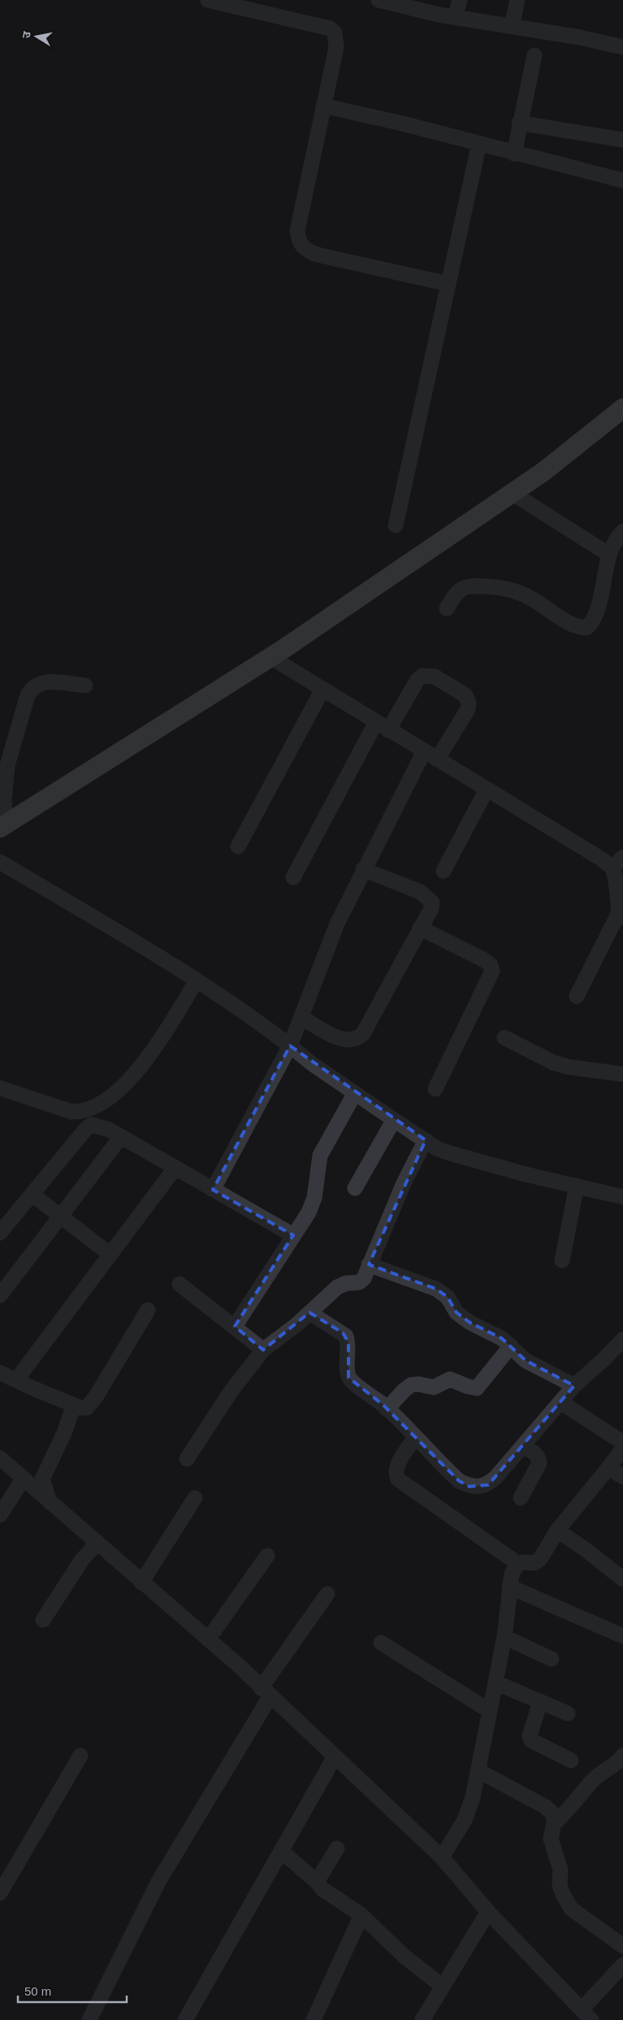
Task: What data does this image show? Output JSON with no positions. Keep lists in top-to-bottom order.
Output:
{
  "scale_bar": "50 m",
  "north": "left"
}
